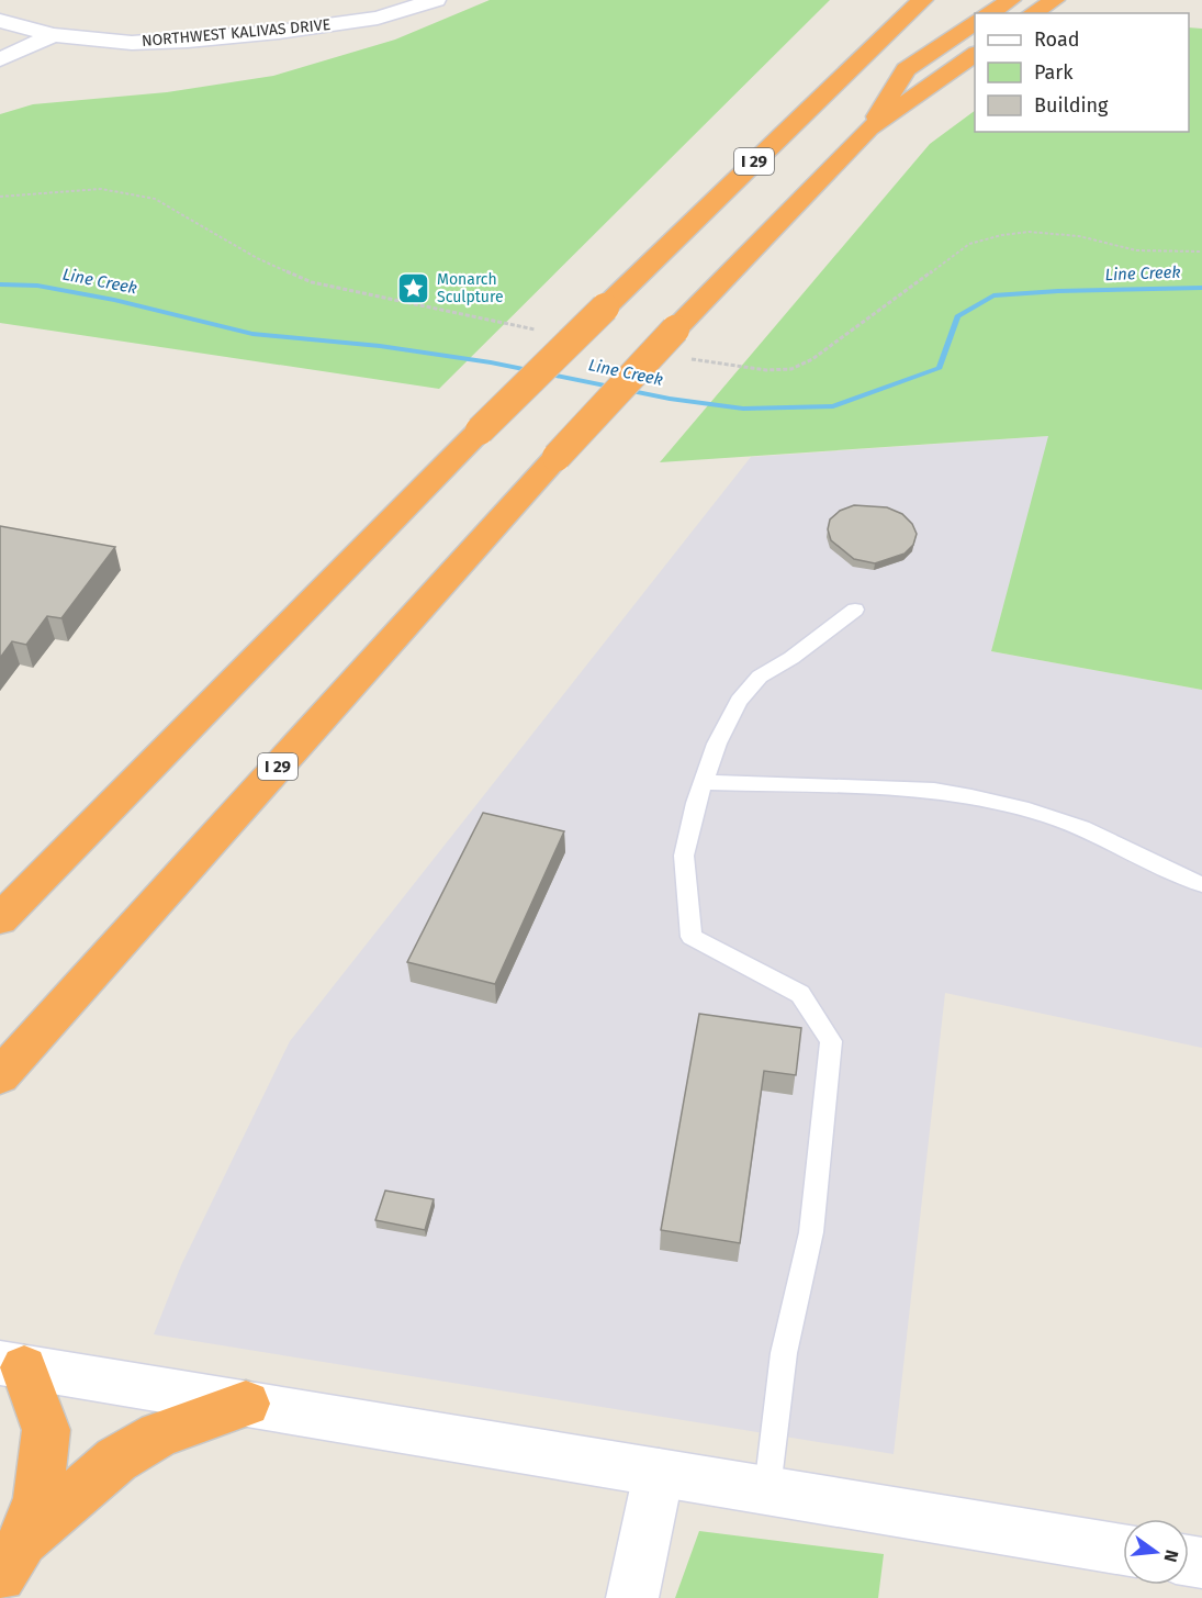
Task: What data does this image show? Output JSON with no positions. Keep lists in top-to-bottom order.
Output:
{
  "streets": {
    "highway": ["I 29"],
    "street": ["NORTHWEST KALIVAS DRIVE"]
  },
  "water": ["Line Creek"],
  "places": {
    "place": ["Monarch Sculpture"]
  },
  "legend": ["Road", "Park", "Building"],
  "north": "right"
}
